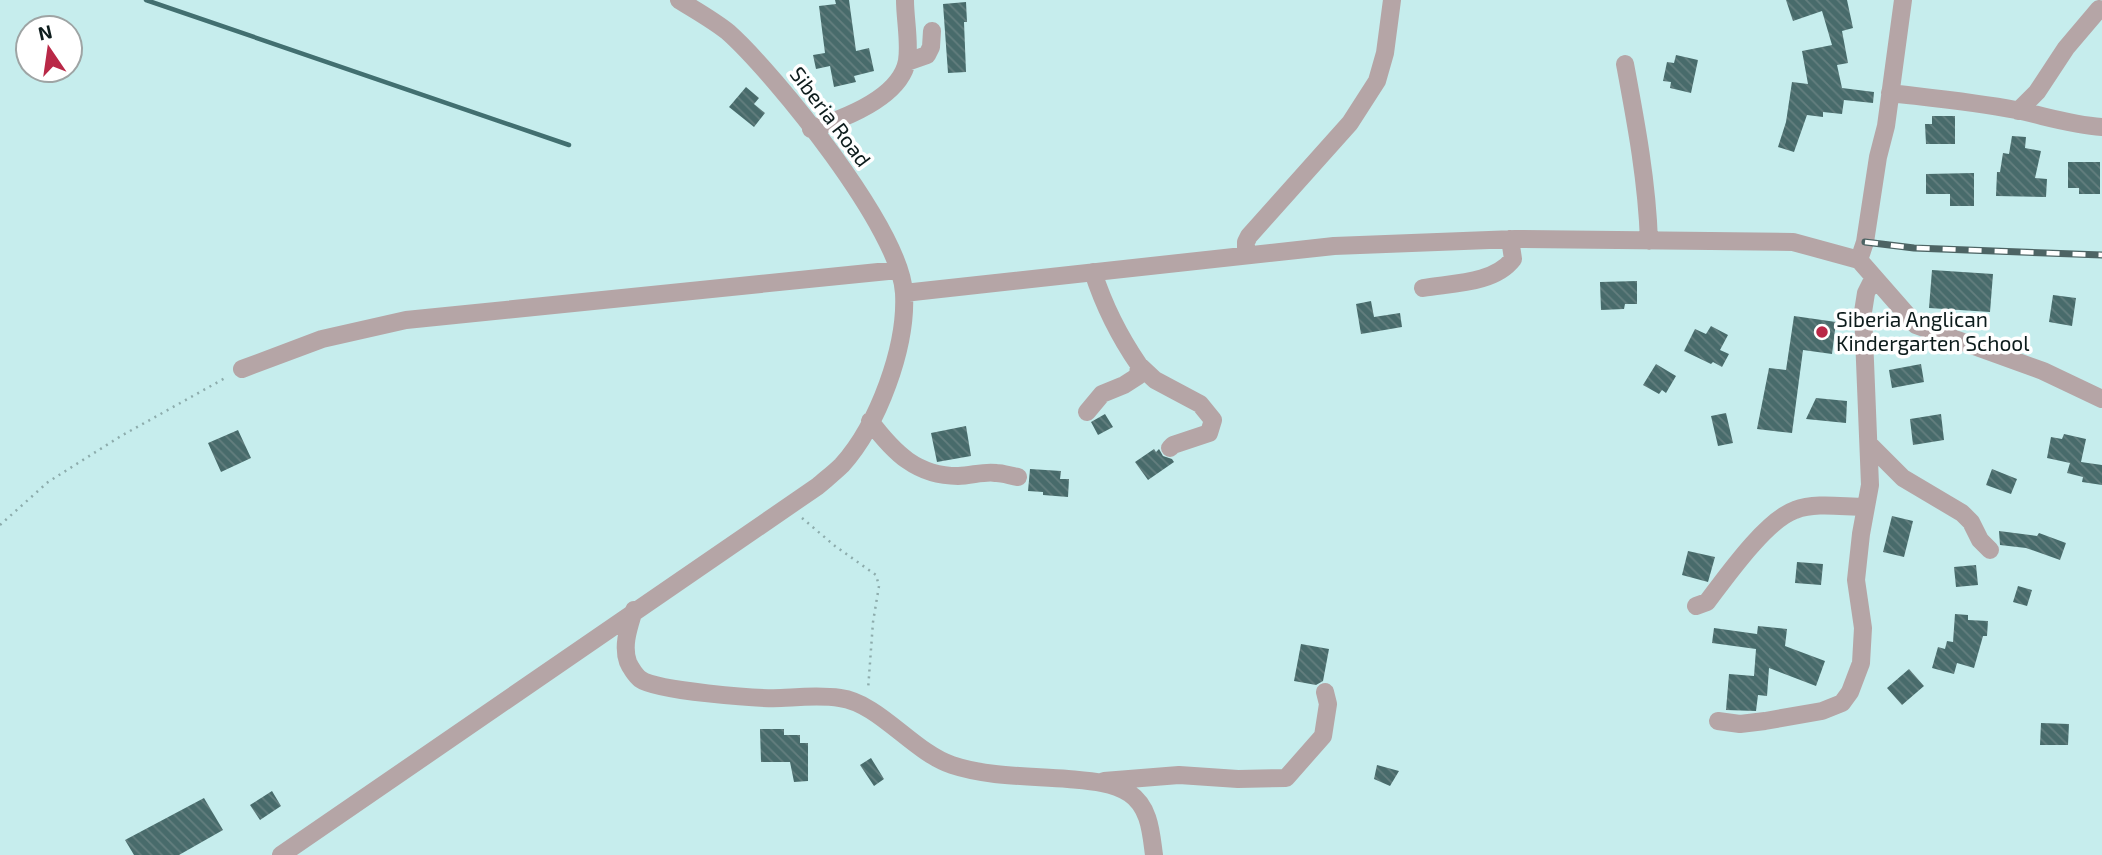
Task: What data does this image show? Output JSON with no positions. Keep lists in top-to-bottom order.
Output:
{
  "streets": {
    "street": ["Siberia Road"]
  },
  "places": ["Siberia Anglican Kindergarten School"],
  "north": "top"
}
